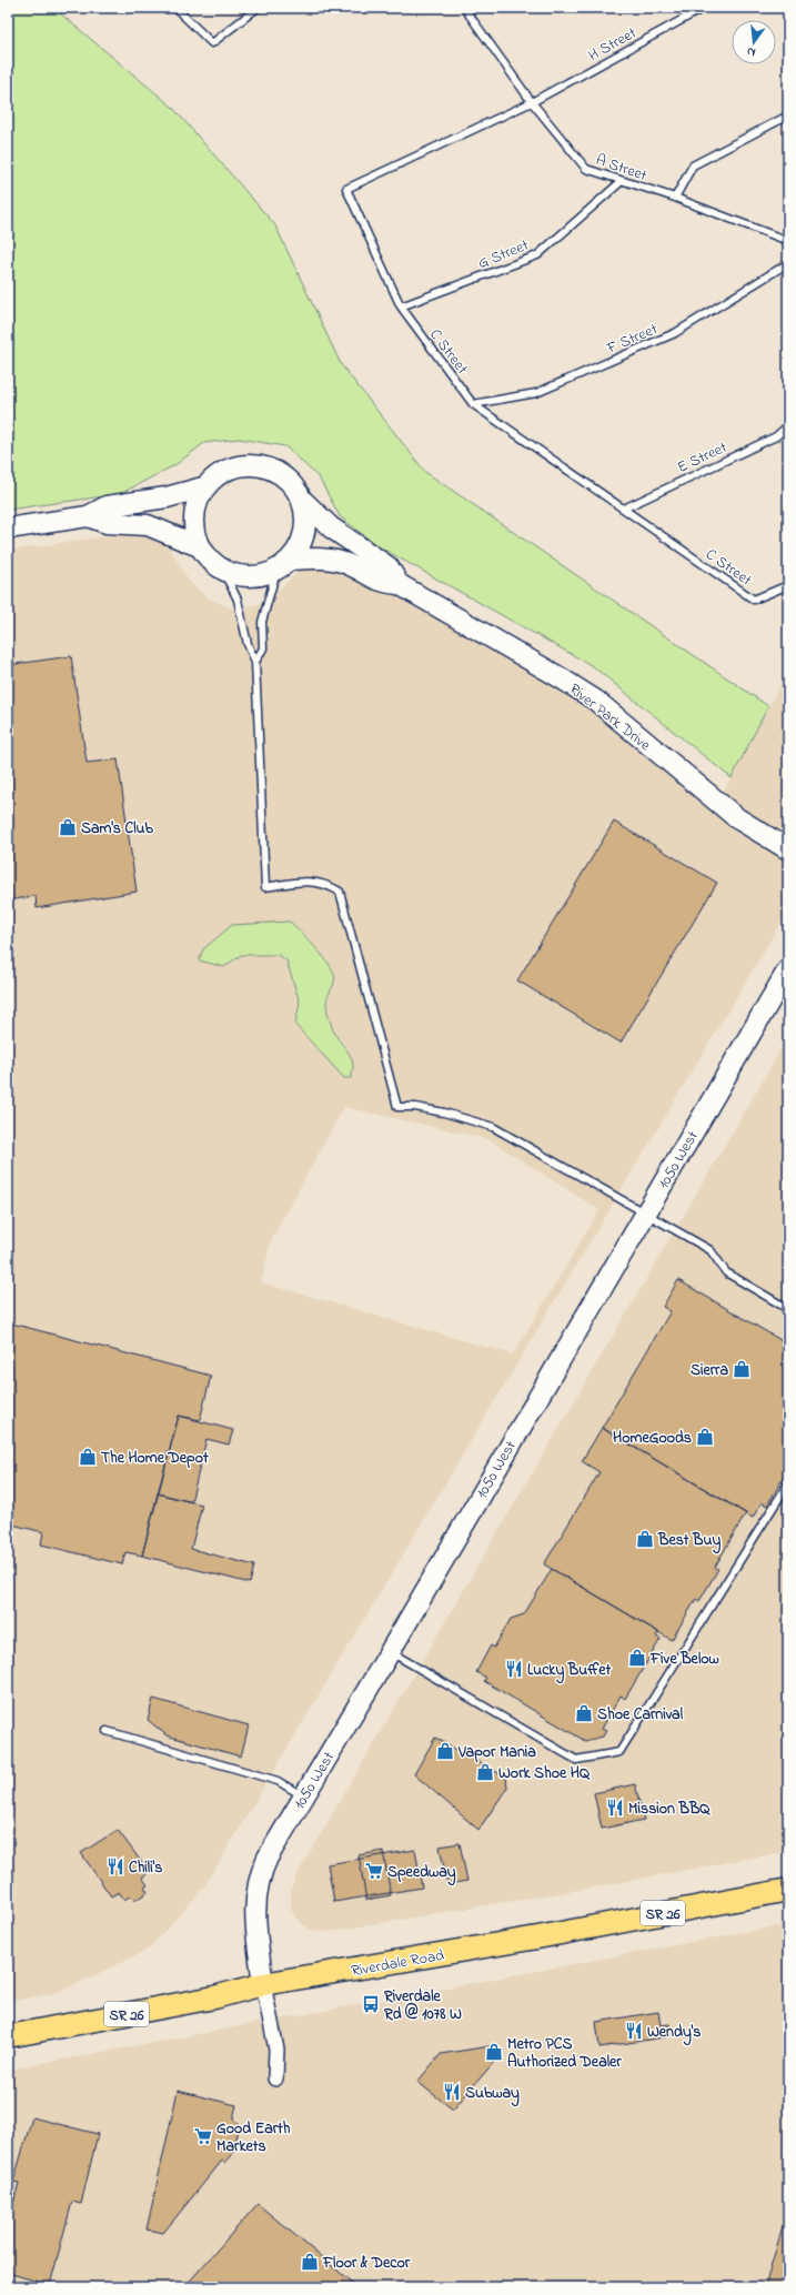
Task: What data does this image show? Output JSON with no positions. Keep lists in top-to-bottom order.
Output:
{
  "streets": {
    "main road": ["SR 26", "Riverdale Road"],
    "street": ["River Park Drive", "1050 West"],
    "lane": [
      "H Street",
      "A Street",
      "G Street",
      "F Street",
      "C Street",
      "E Street"
    ]
  },
  "crossings": [
    ["H Street", "A Street"],
    ["H Street", "C Street"],
    ["A Street", "G Street"],
    ["A Street", "C Street"],
    ["G Street", "C Street"],
    ["F Street", "C Street"],
    ["C Street", "E Street"],
    ["1050 West", "Riverdale Road"]
  ],
  "places": {
    "shop": [
      "Sam's Club",
      "Sierra",
      "HomeGoods",
      "The Home Depot",
      "Best Buy",
      "Five Below",
      "Shoe Carnival",
      "Vapor Mania",
      "Work Shoe HQ",
      "Metro PCS Authorized Dealer",
      "Floor & Decor"
    ],
    "restaurant": [
      "Lucky Buffet",
      "Mission BBQ",
      "Chili's",
      "Wendy's",
      "Subway"
    ],
    "supermarket": ["Speedway", "Good Earth Markets"],
    "bus stop": ["Riverdale Rd @ 1078 W"]
  },
  "north": "bottom"
}
